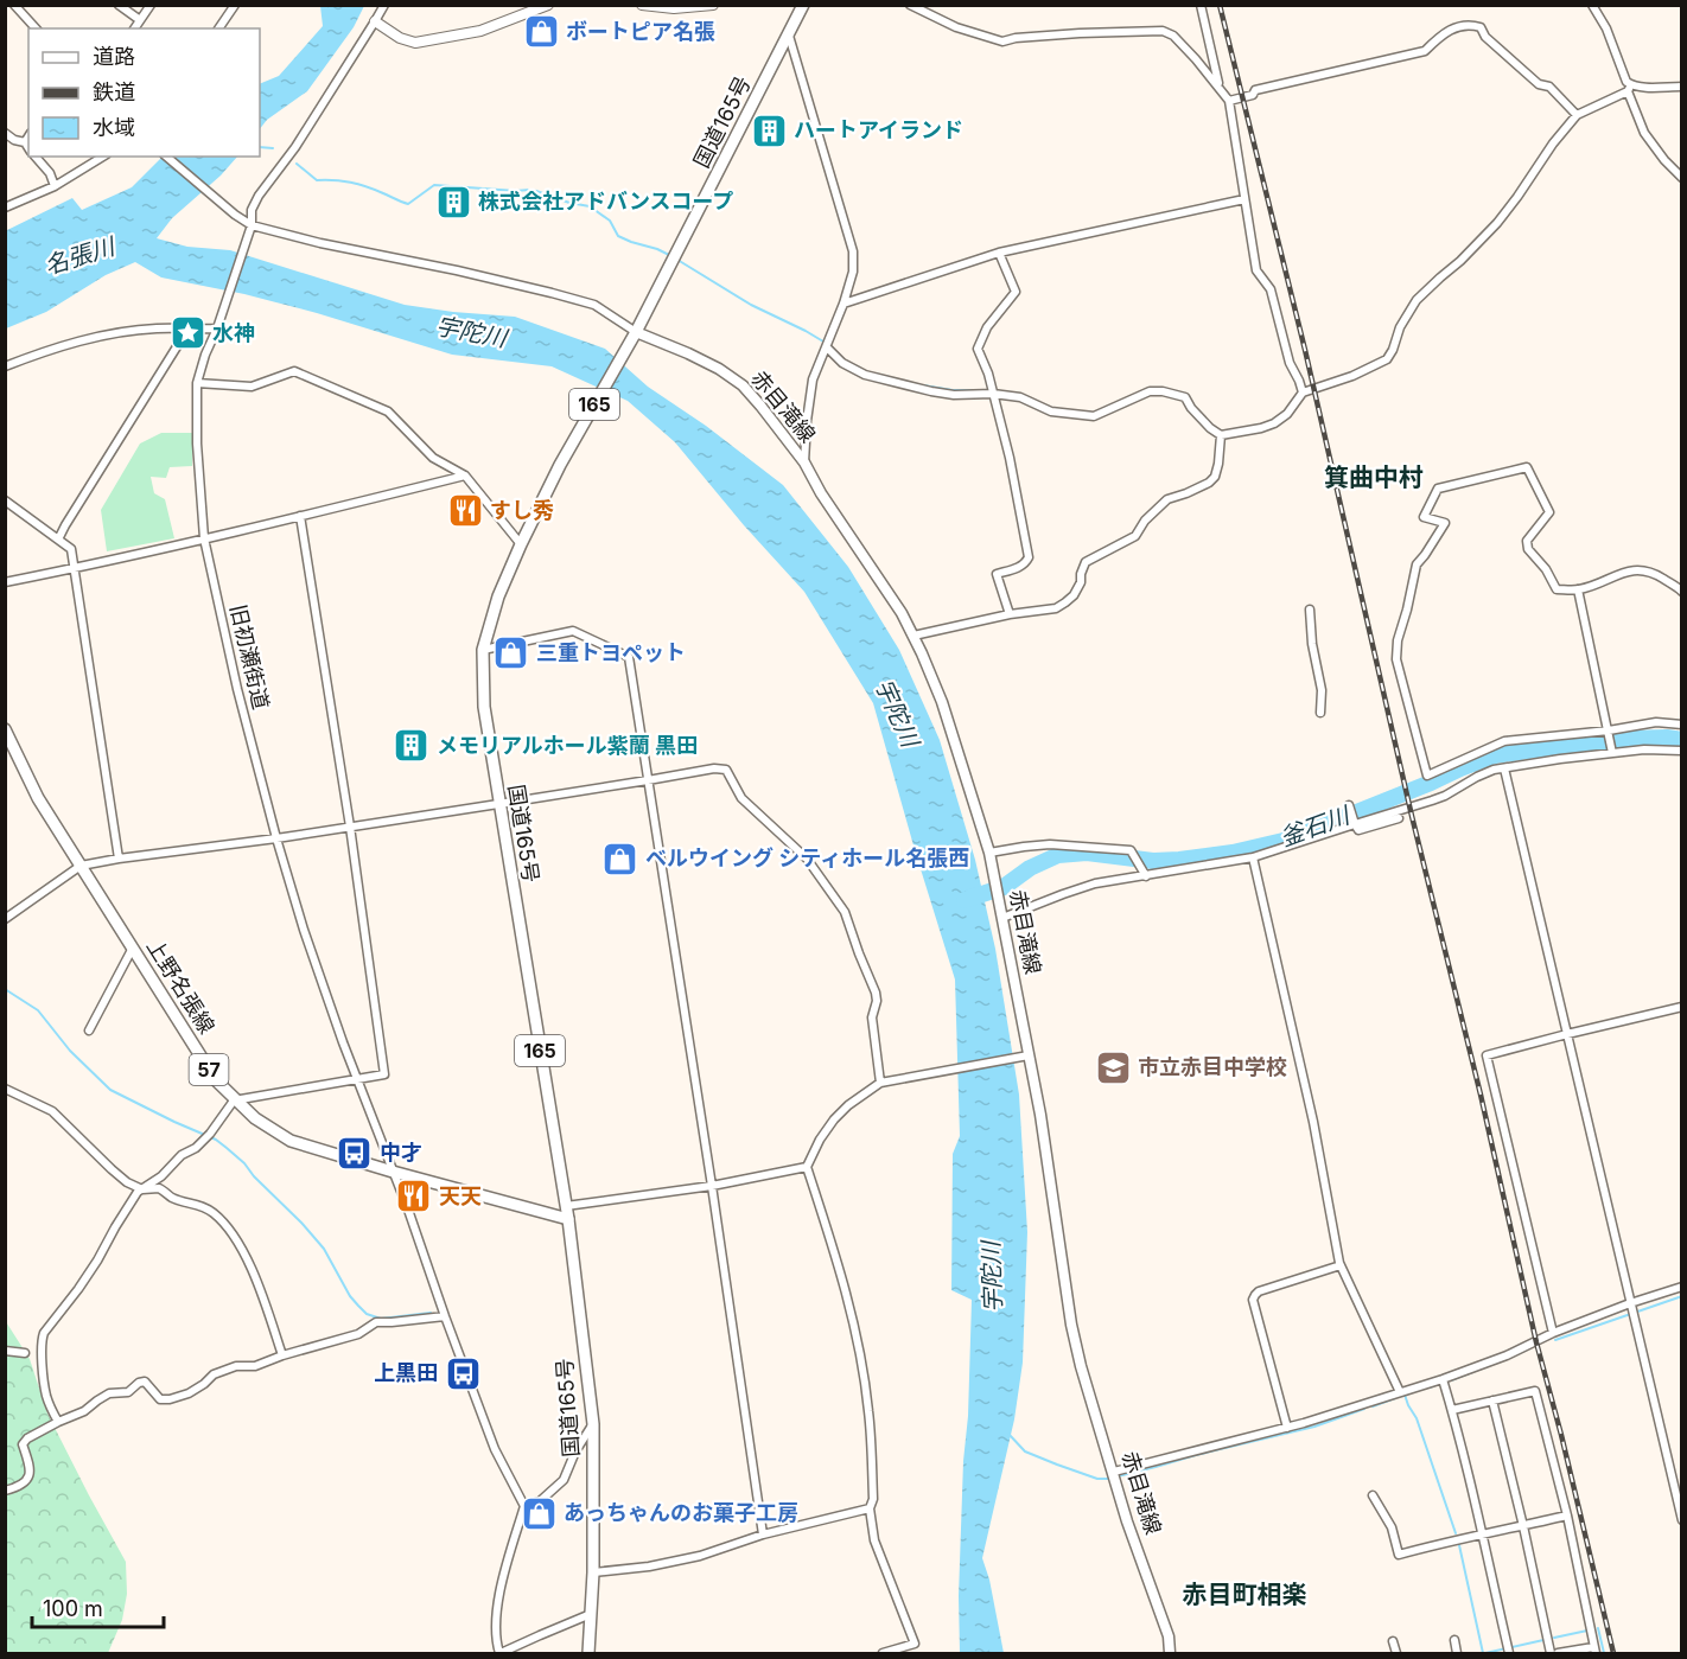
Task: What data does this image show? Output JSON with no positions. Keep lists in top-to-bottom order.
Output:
{
  "streets": {
    "main road": [
      "国道165号",
      "165",
      "赤目滝線",
      "上野名張線",
      "57"
    ],
    "street": ["旧初瀬街道"]
  },
  "crossings": [
    ["国道165号", "赤目滝線"],
    ["国道165号", "上野名張線"],
    ["旧初瀬街道", "上野名張線"]
  ],
  "districts": ["箕曲中村", "赤目町相楽"],
  "water": ["名張川", "宇陀川", "釜石川"],
  "places": {
    "shop": [
      "ボートピア名張",
      "三重トヨペット",
      "ベルウイング シティホール名張西",
      "あっちゃんのお菓子工房"
    ],
    "building": ["ハートアイランド", "株式会社アドバンスコープ", "メモリアルホール紫蘭 黒田"],
    "place": ["水神"],
    "restaurant": ["すし秀", "天天"],
    "school or university": ["市立赤目中学校"],
    "bus stop": ["中才", "上黒田"]
  },
  "legend": ["道路", "鉄道", "水域"],
  "scale_bar": "100 m"
}
